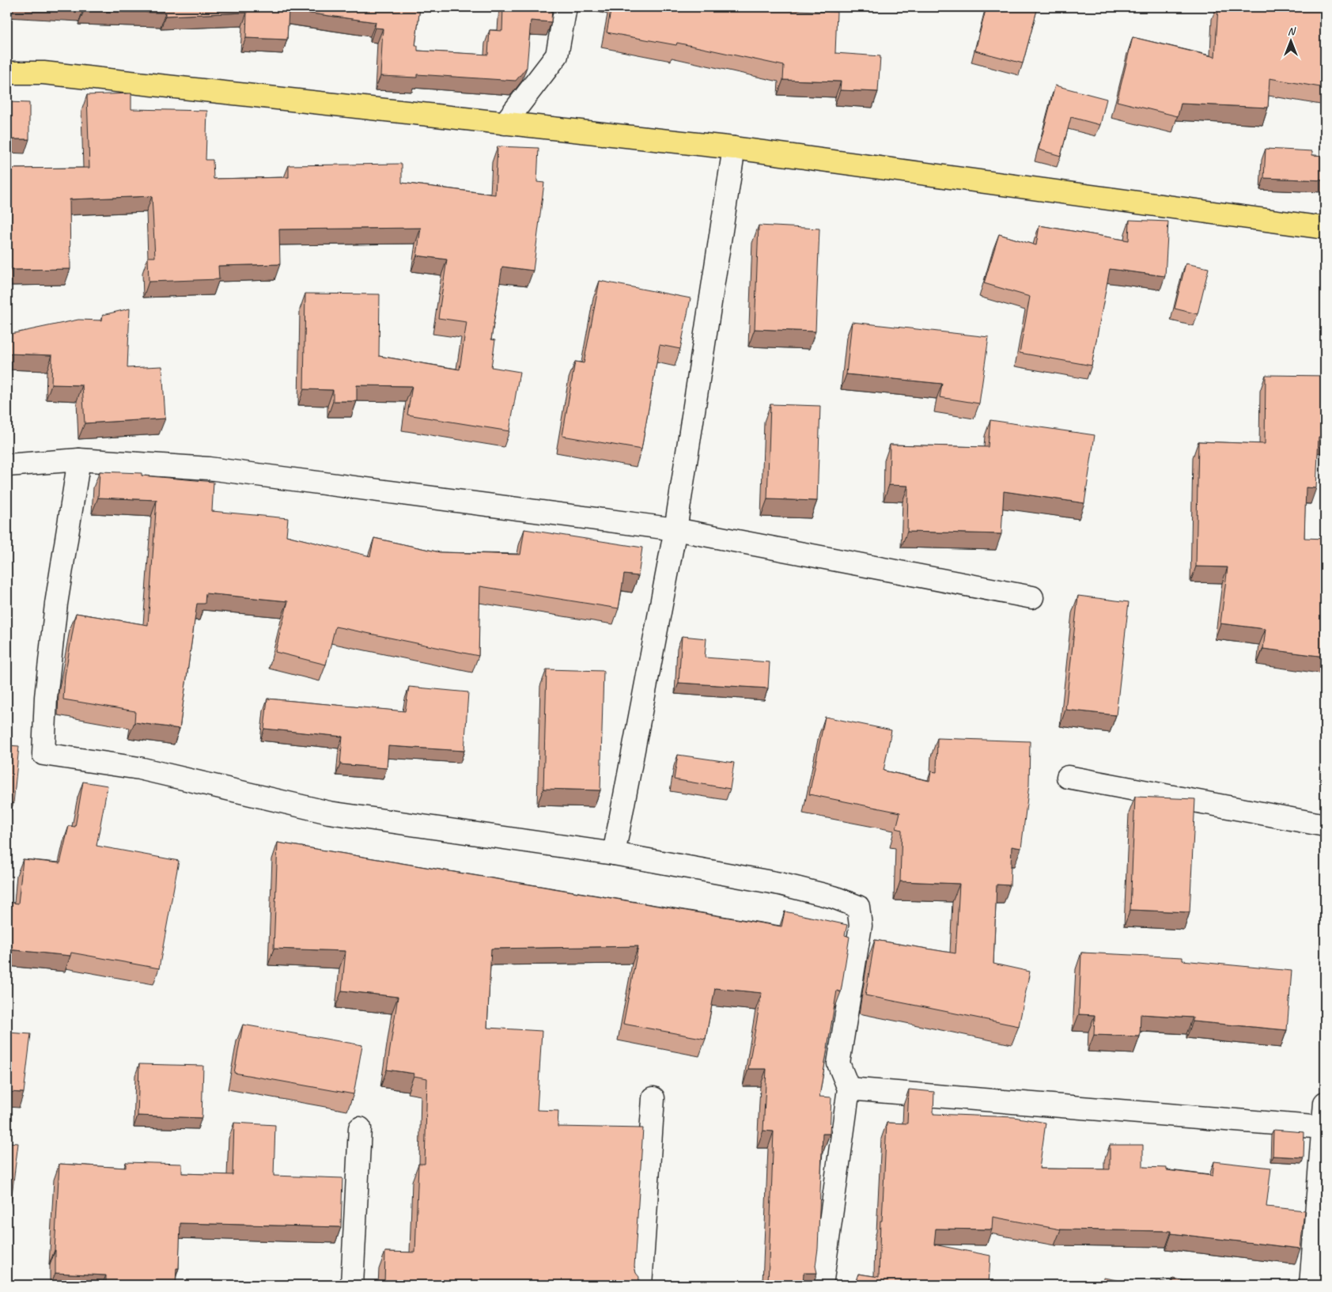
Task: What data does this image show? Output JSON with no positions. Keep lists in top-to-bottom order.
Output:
{
  "north": "top"
}
